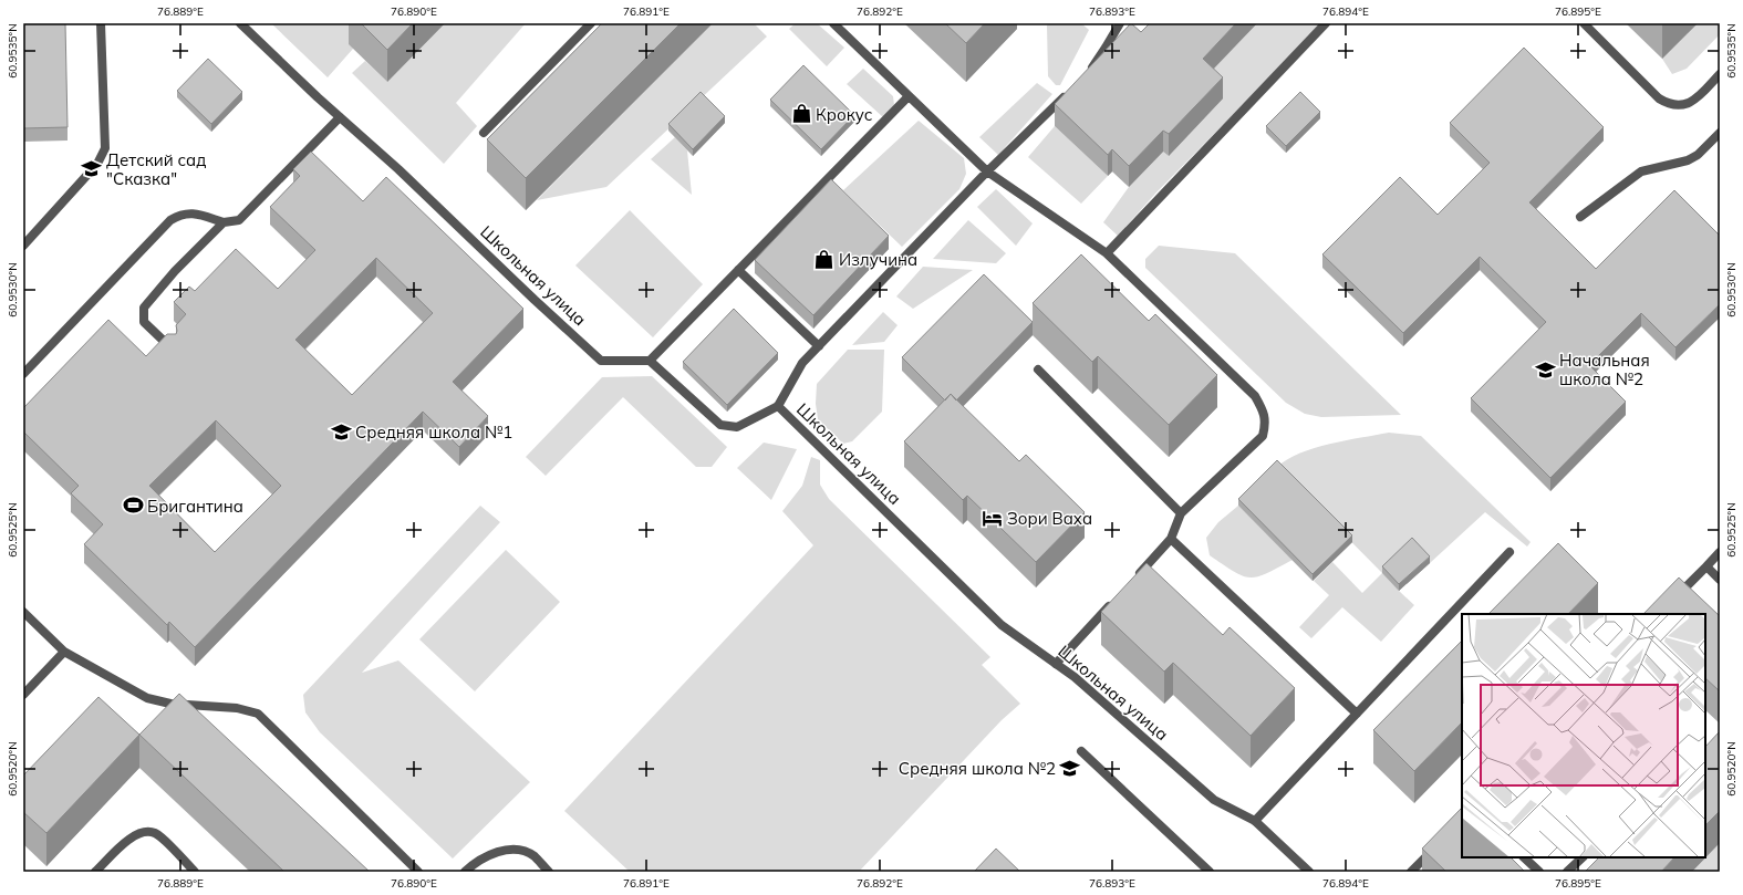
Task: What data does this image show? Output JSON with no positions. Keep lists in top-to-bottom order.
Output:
{
  "streets": {
    "street": ["Школьная улица"]
  },
  "places": {
    "shop": ["Крокус", "Излучина"],
    "school or university": [
      "Детский сад \"Сказка\"",
      "Начальная школа №2",
      "Средняя школа №1",
      "Средняя школа №2"
    ],
    "sports": ["Бригантина"],
    "hotel": ["Зори Ваха"]
  },
  "coordinates": [
    "76.889°E",
    "76.890°E",
    "76.891°E",
    "76.892°E",
    "76.893°E",
    "76.894°E",
    "76.895°E",
    "60.9535°N",
    "60.9530°N",
    "60.9525°N",
    "60.9520°N"
  ]
}
